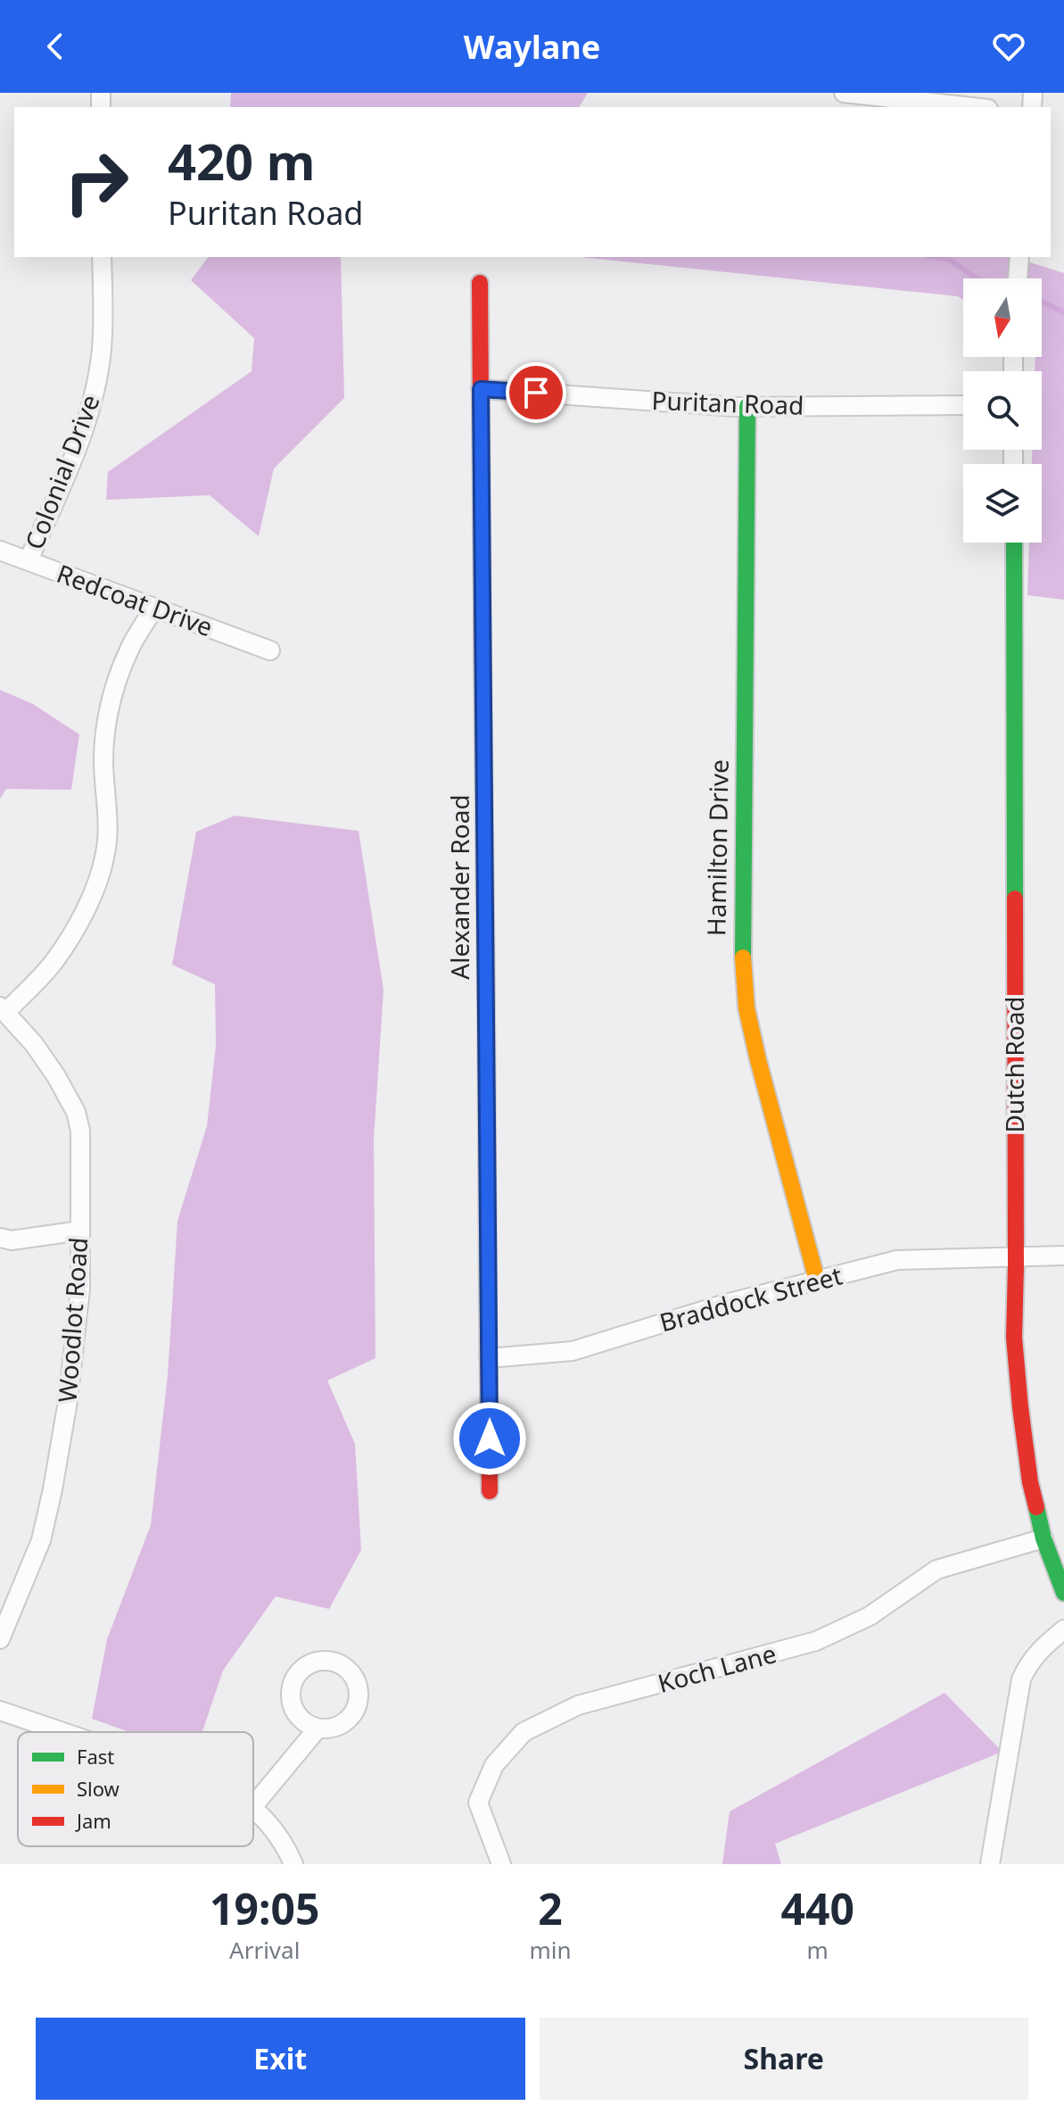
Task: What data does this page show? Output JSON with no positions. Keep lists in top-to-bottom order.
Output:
{
  "streets": {
    "street": [
      "Puritan Road",
      "Colonial Drive",
      "Redcoat Drive",
      "Hamilton Drive",
      "Alexander Road",
      "Dutch Road",
      "Braddock Street",
      "Woodlot Road",
      "Koch Lane"
    ]
  },
  "crossings": [
    ["Puritan Road", "Hamilton Drive"],
    ["Puritan Road", "Alexander Road"],
    ["Colonial Drive", "Redcoat Drive"],
    ["Hamilton Drive", "Braddock Street"],
    ["Alexander Road", "Braddock Street"],
    ["Dutch Road", "Braddock Street"],
    ["Dutch Road", "Koch Lane"]
  ],
  "legend": ["Fast", "Slow", "Jam"],
  "north": "bottom",
  "page": {
    "header": "Waylane",
    "turn": ["420 m", "Puritan Road"],
    "eta": [
      "19:05",
      "Arrival",
      "2",
      "min",
      "440",
      "m"
    ],
    "buttons": ["Exit", "Share"]
  }
}
